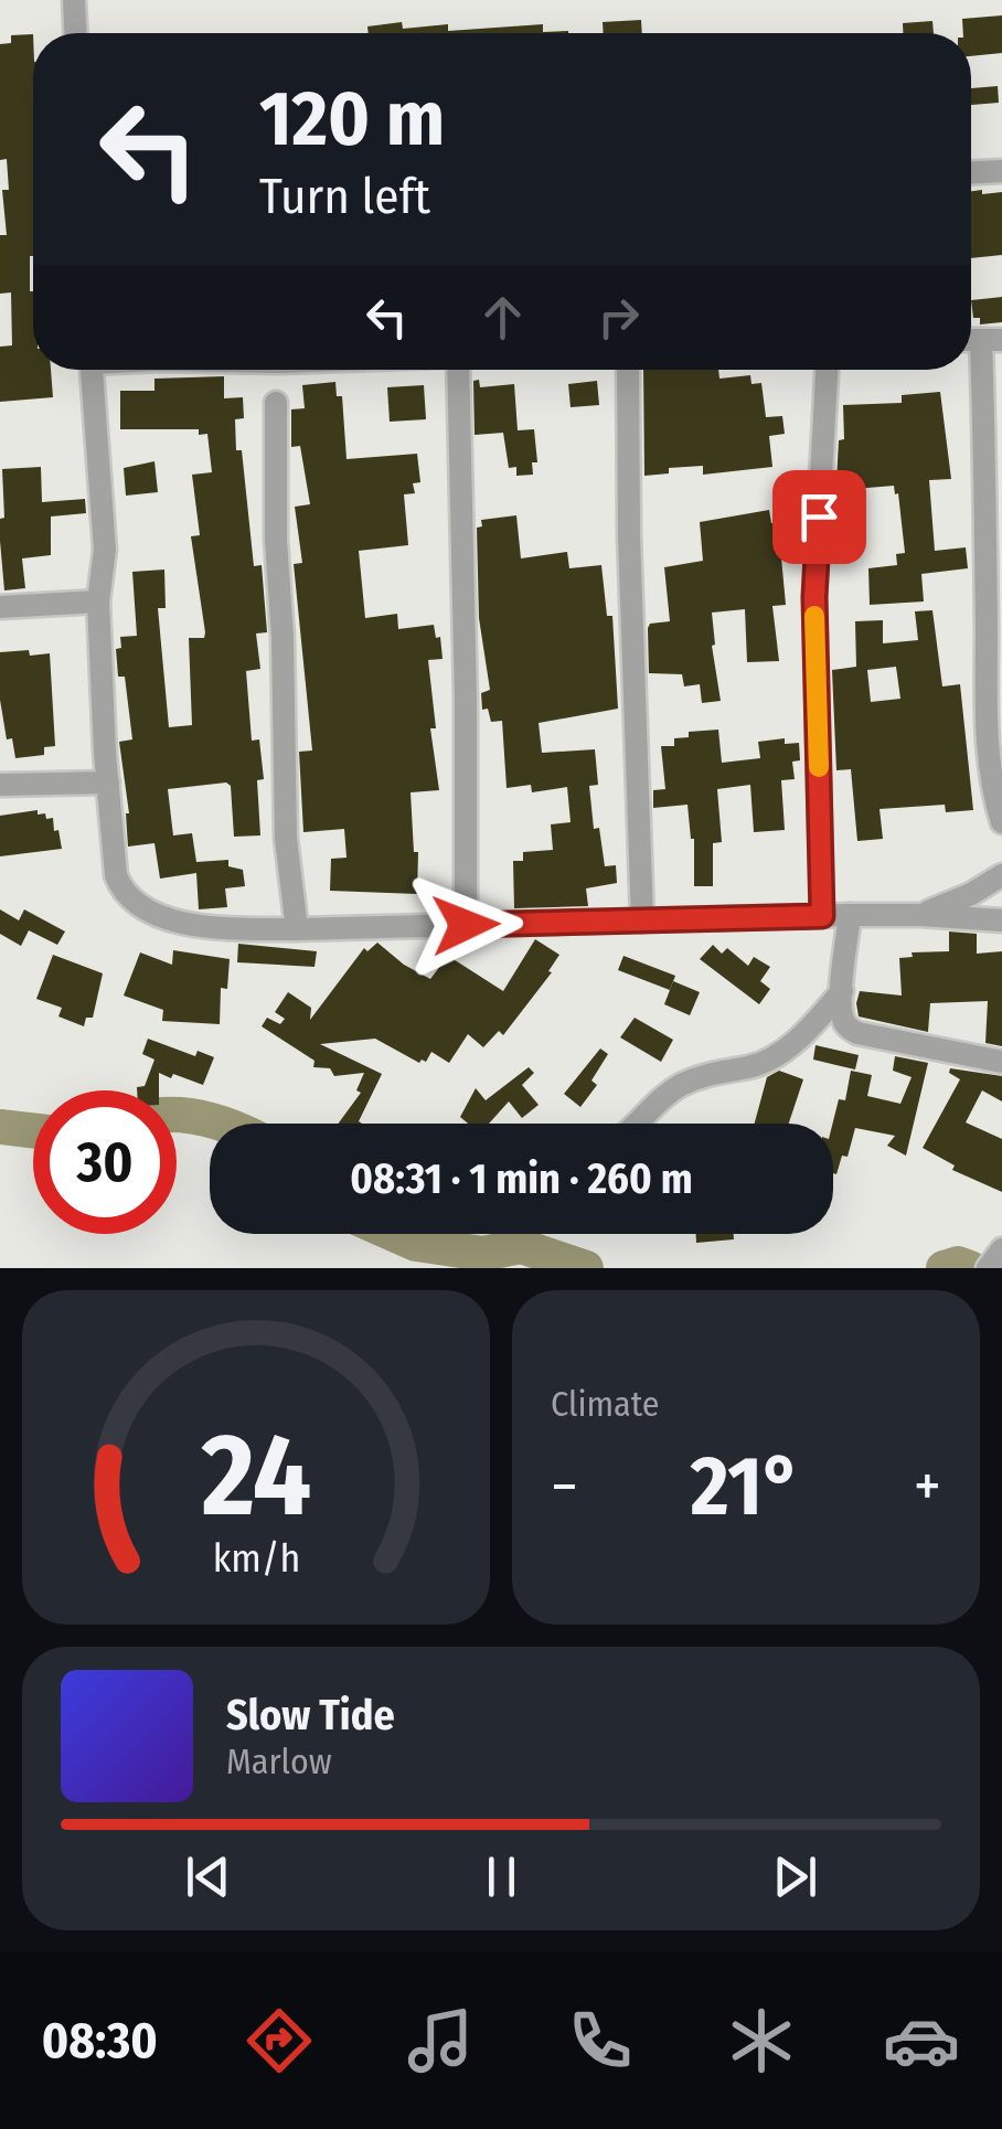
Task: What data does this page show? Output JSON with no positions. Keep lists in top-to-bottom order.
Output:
{
  "page": {
    "turn": ["120 m", "Turn left"],
    "limit": "30",
    "trip": "08:31 · 1 min · 260 m",
    "tile": "Climate",
    "heat": ["−", "21°", "+"],
    "song": ["Slow Tide", "Marlow"],
    "tabs": "08:30",
    "gauge": ["24", "km/h"]
  }
}
